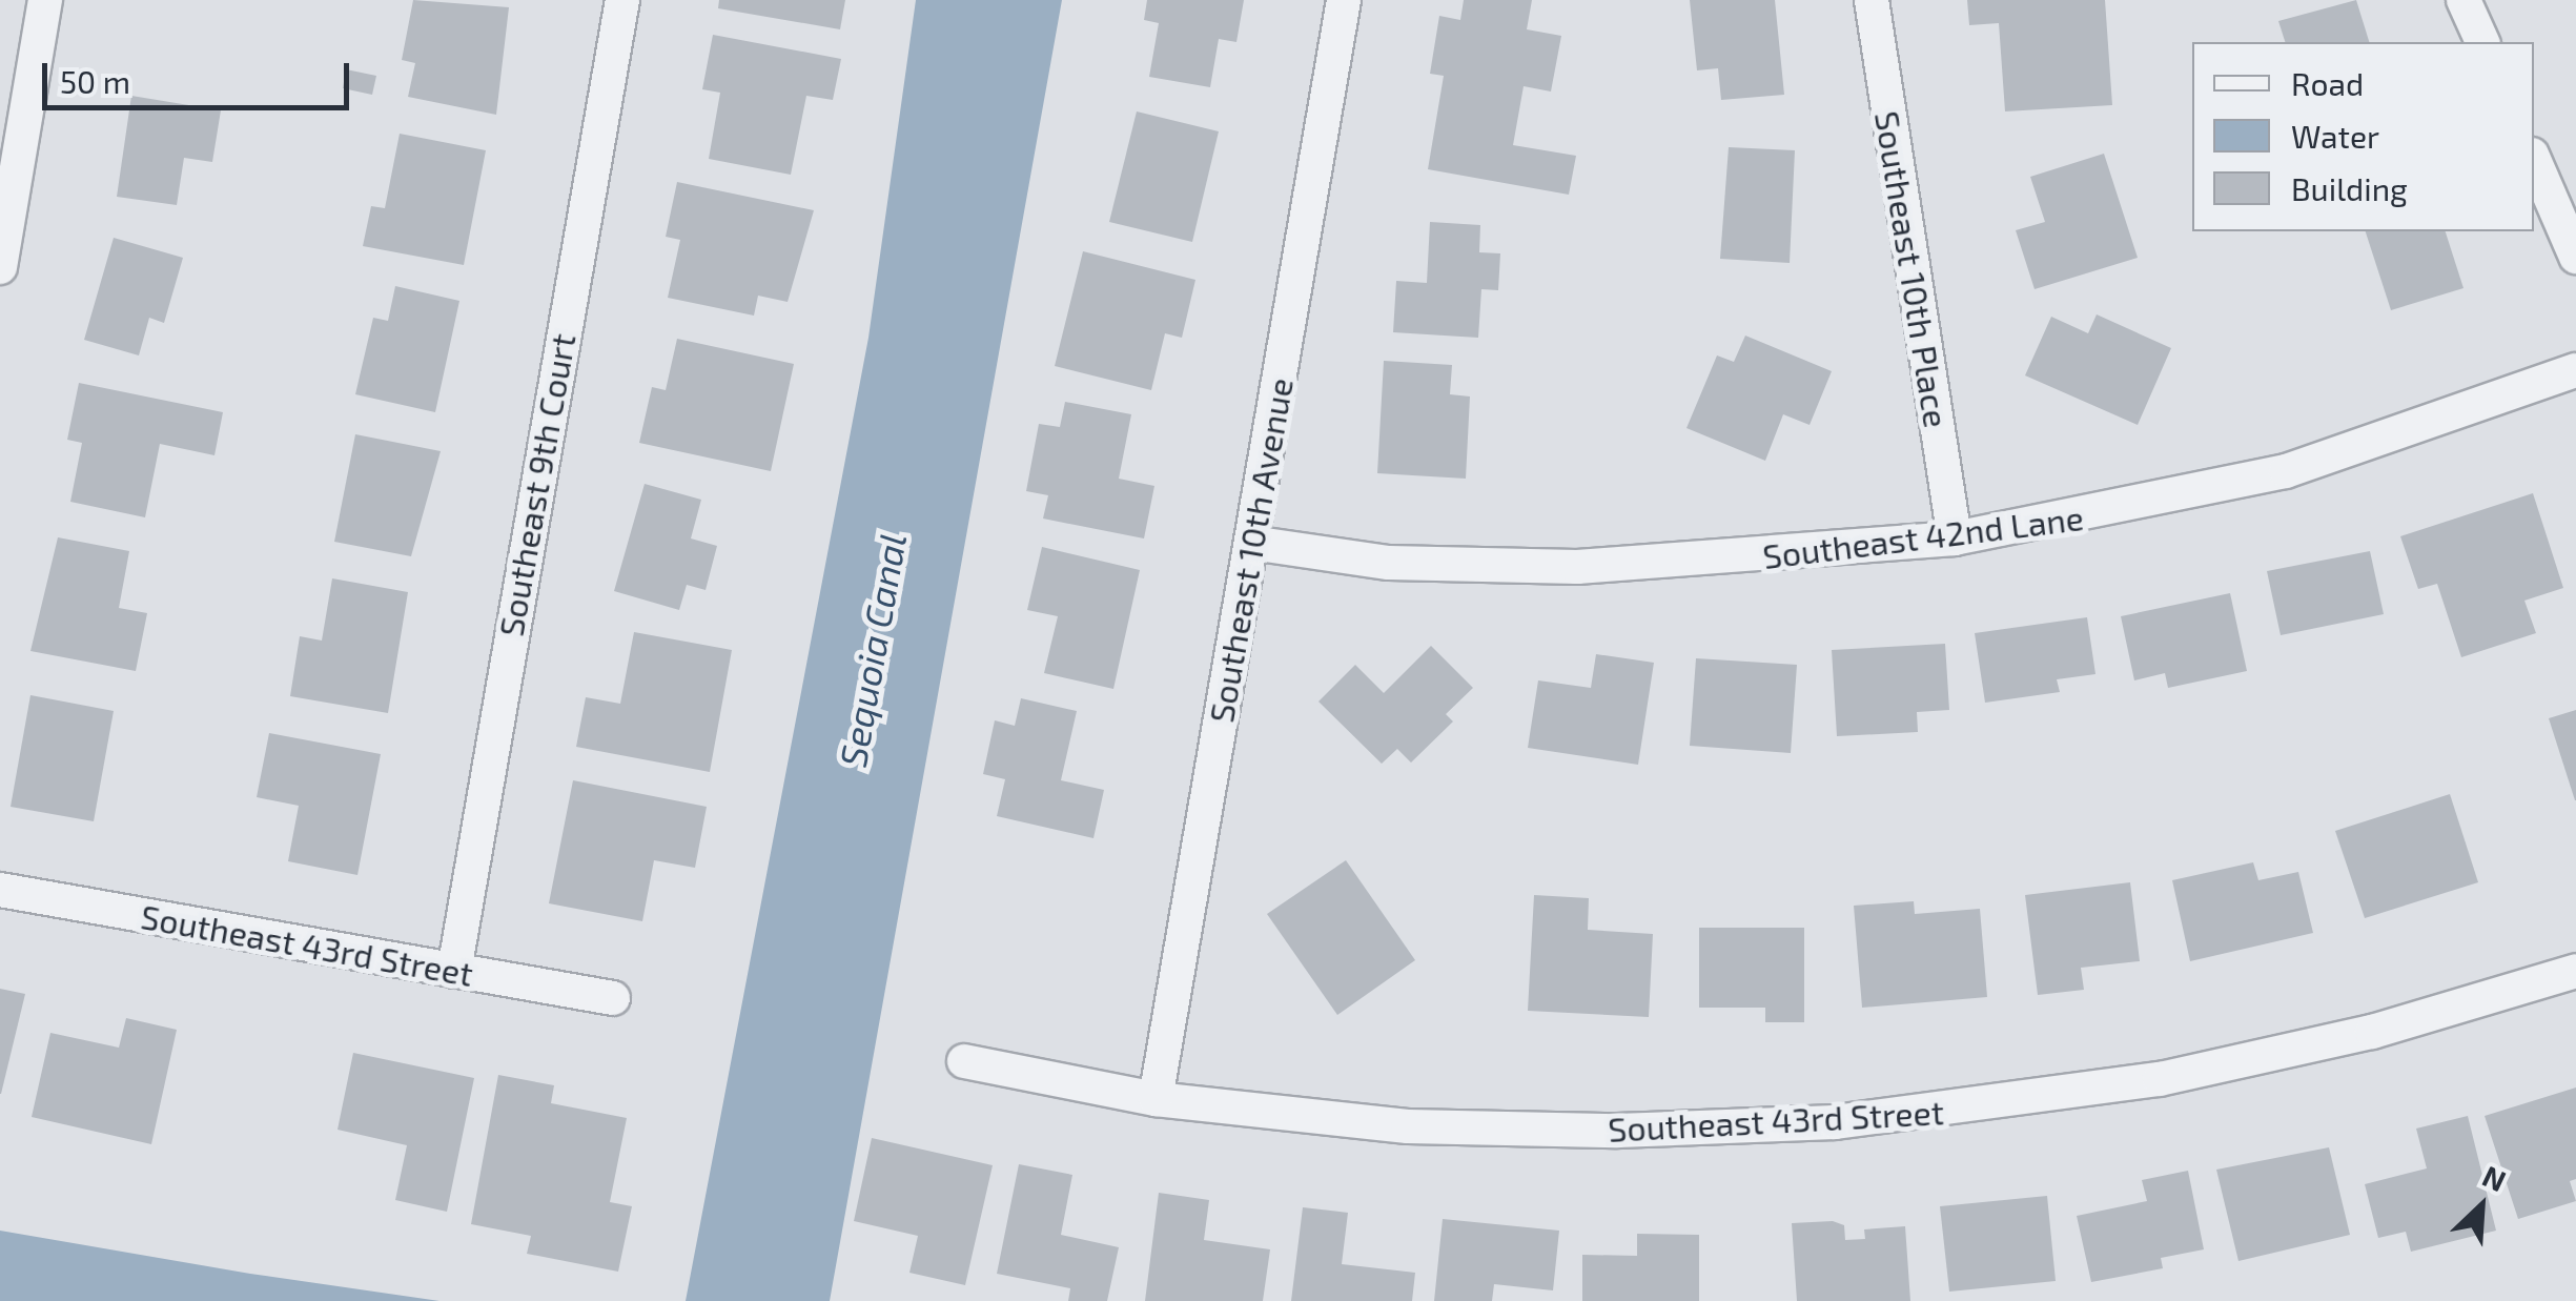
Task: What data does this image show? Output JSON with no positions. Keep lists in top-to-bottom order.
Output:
{
  "streets": {
    "street": [
      "Southeast 10th Place",
      "Southeast 9th Court",
      "Southeast 42nd Lane",
      "Southeast 10th Avenue",
      "Southeast 43rd Street"
    ]
  },
  "crossings": [
    ["Southeast 10th Place", "Southeast 42nd Lane"],
    ["Southeast 9th Court", "Southeast 43rd Street"],
    ["Southeast 42nd Lane", "Southeast 10th Avenue"],
    ["Southeast 10th Avenue", "Southeast 43rd Street"]
  ],
  "water": ["Sequoia Canal"],
  "legend": ["Road", "Water", "Building"],
  "scale_bar": "50 m",
  "north": "top right"
}
